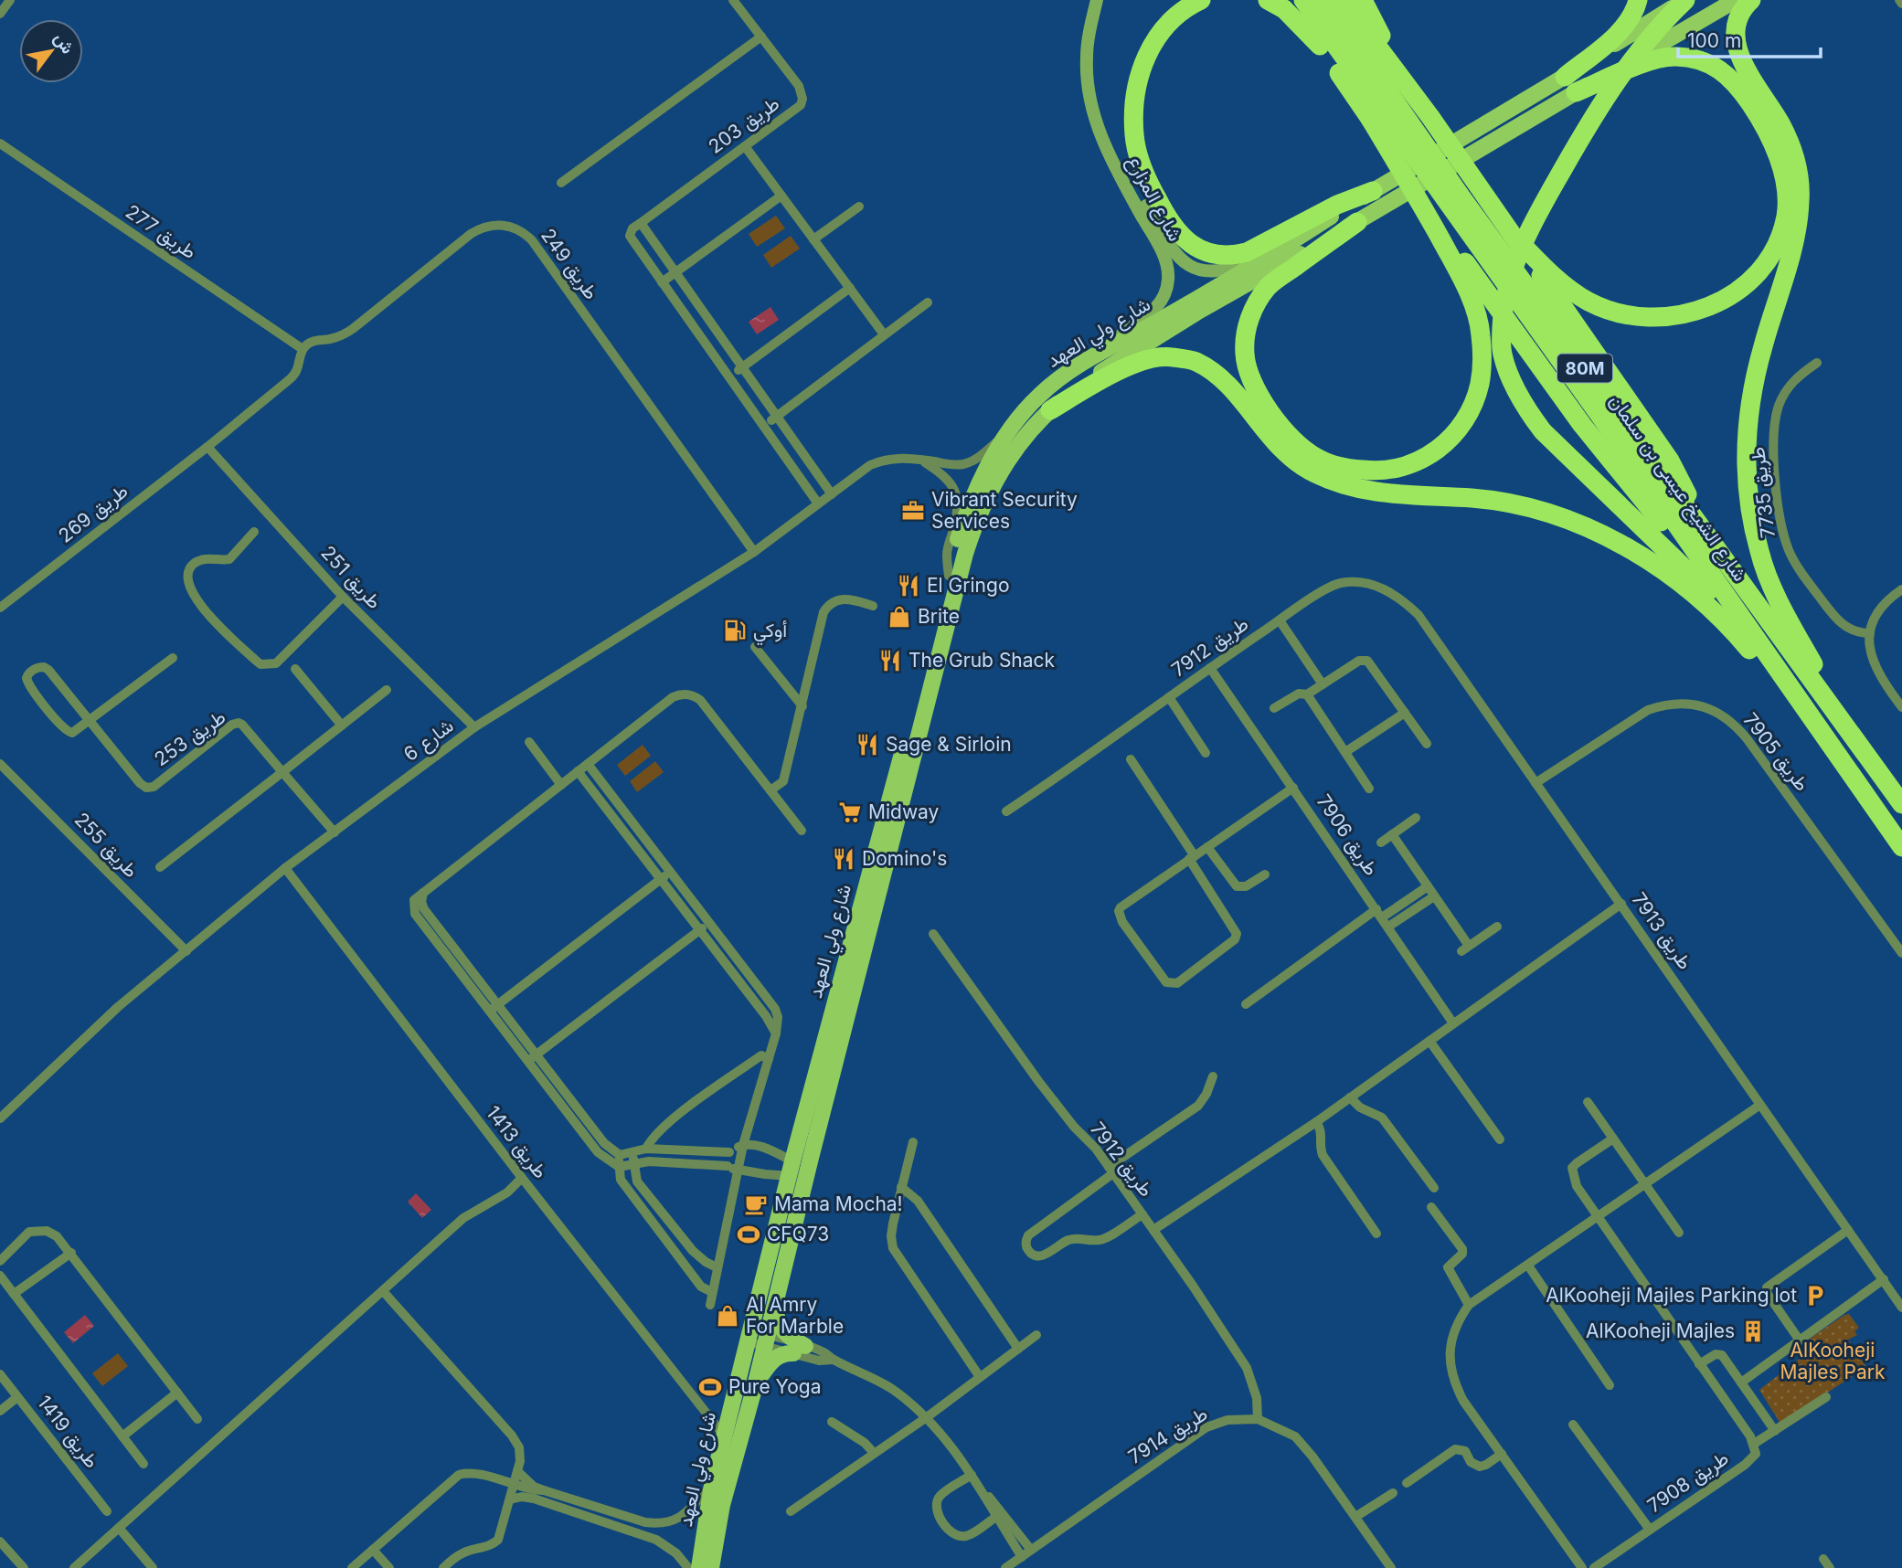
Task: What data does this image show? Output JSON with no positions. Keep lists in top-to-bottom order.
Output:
{
  "streets": {
    "highway": ["80M", "شارع الشيخ عيسى بن سلمان"],
    "main road": ["شارع ولي العهد"],
    "street": [
      "طريق 203",
      "شارع المزارع",
      "طريق 277",
      "طريق 249",
      "طريق 7735",
      "طريق 269",
      "طريق 251",
      "طريق 7912",
      "طريق 253",
      "شارع 6",
      "طريق 7905",
      "طريق 7906",
      "طريق 255",
      "طريق 7913",
      "طريق 1413",
      "طريق 1419",
      "طريق 7914",
      "طريق 7908"
    ]
  },
  "crossings": [
    ["شارع المزارع", "شارع ولي العهد"],
    ["طريق 277", "طريق 249"],
    ["طريق 249", "شارع 6"],
    ["شارع ولي العهد", "شارع 6"],
    ["شارع ولي العهد", "طريق 1413"],
    ["طريق 269", "طريق 251"],
    ["طريق 251", "شارع 6"],
    ["طريق 7912", "طريق 7906"],
    ["طريق 7912", "طريق 7913"],
    ["طريق 7912", "طريق 7914"],
    ["شارع 6", "طريق 255"],
    ["شارع 6", "طريق 1413"],
    ["طريق 7905", "طريق 7913"]
  ],
  "parks": ["AlKooheji Majles Park"],
  "places": {
    "office": ["Vibrant Security Services"],
    "restaurant": [
      "El Gringo",
      "The Grub Shack",
      "Sage & Sirloin",
      "Domino's"
    ],
    "shop": ["Brite", "Al Amry For Marble"],
    "fuel station": ["أوكي"],
    "supermarket": ["Midway"],
    "cafe": ["Mama Mocha!"],
    "sports": ["CFQ73", "Pure Yoga"],
    "parking": ["AlKooheji Majles Parking lot"],
    "building": ["AlKooheji Majles"]
  },
  "scale_bar": "100 m",
  "north": "top right"
}
